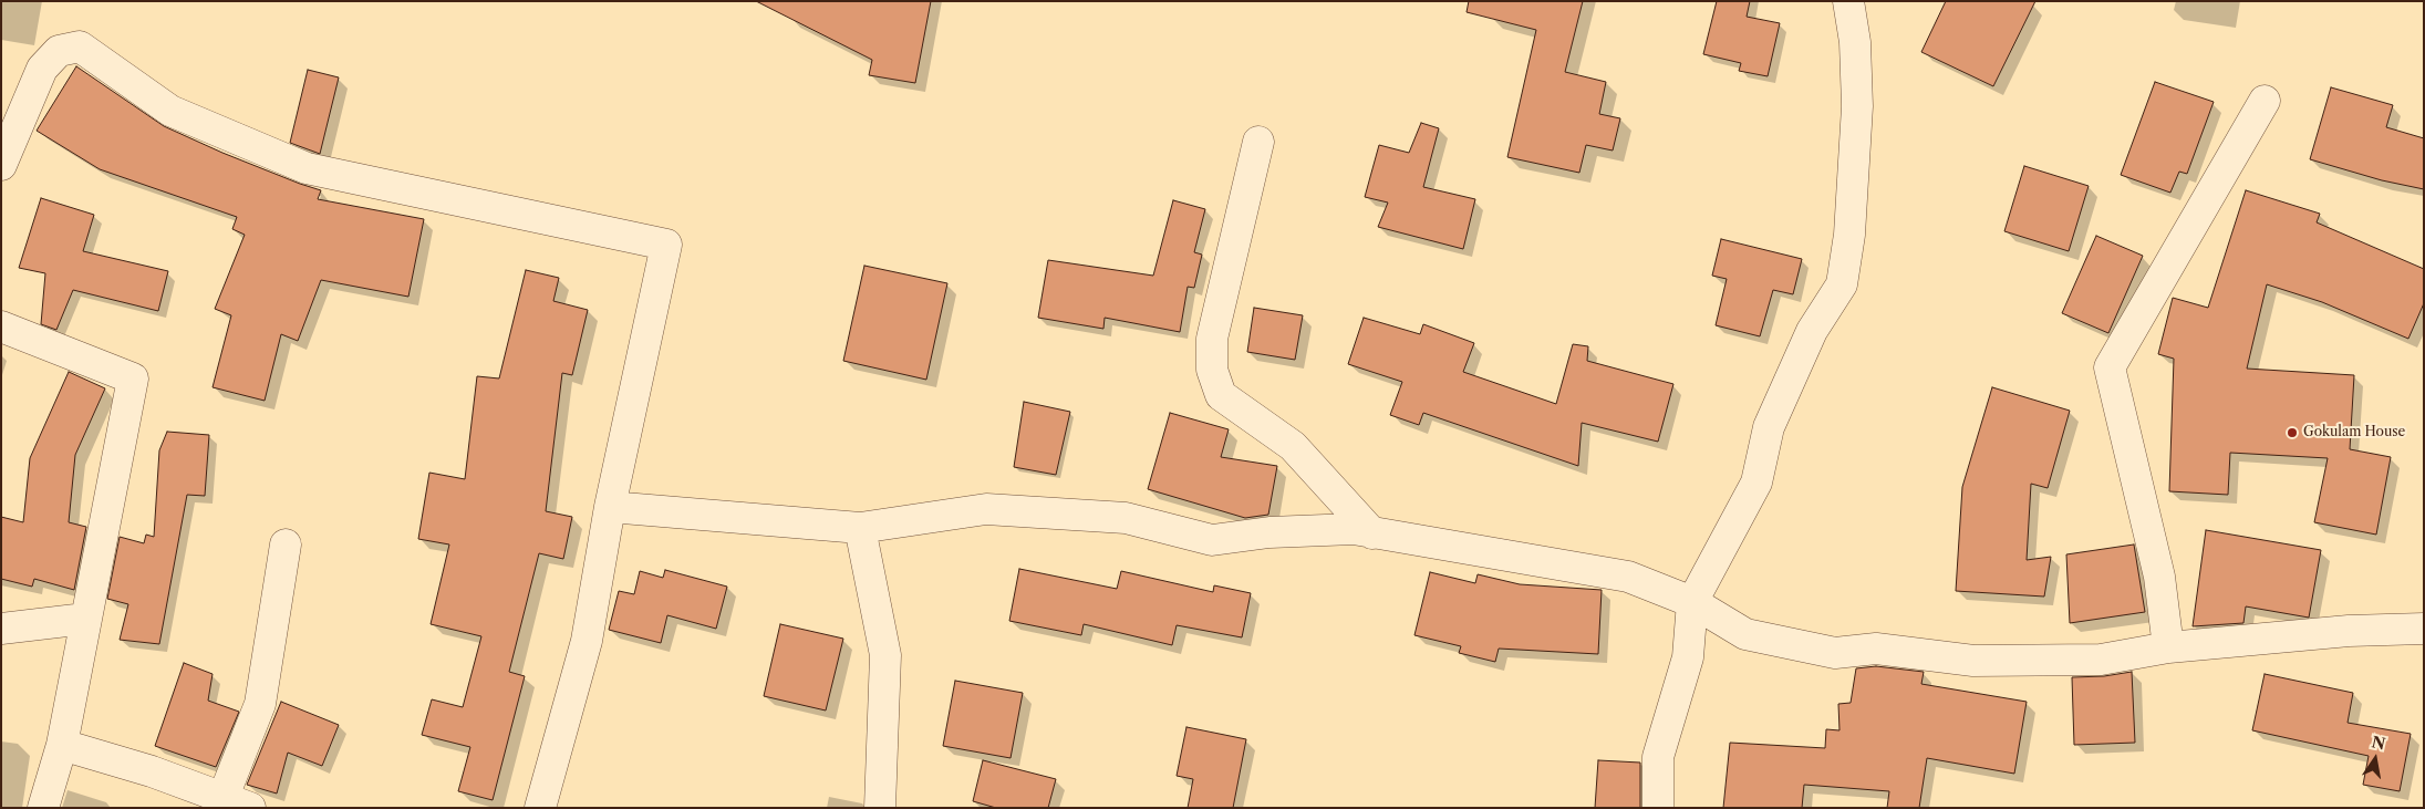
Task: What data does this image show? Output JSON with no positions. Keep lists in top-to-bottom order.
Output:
{
  "places": ["Gokulam House"],
  "north": "top"
}
